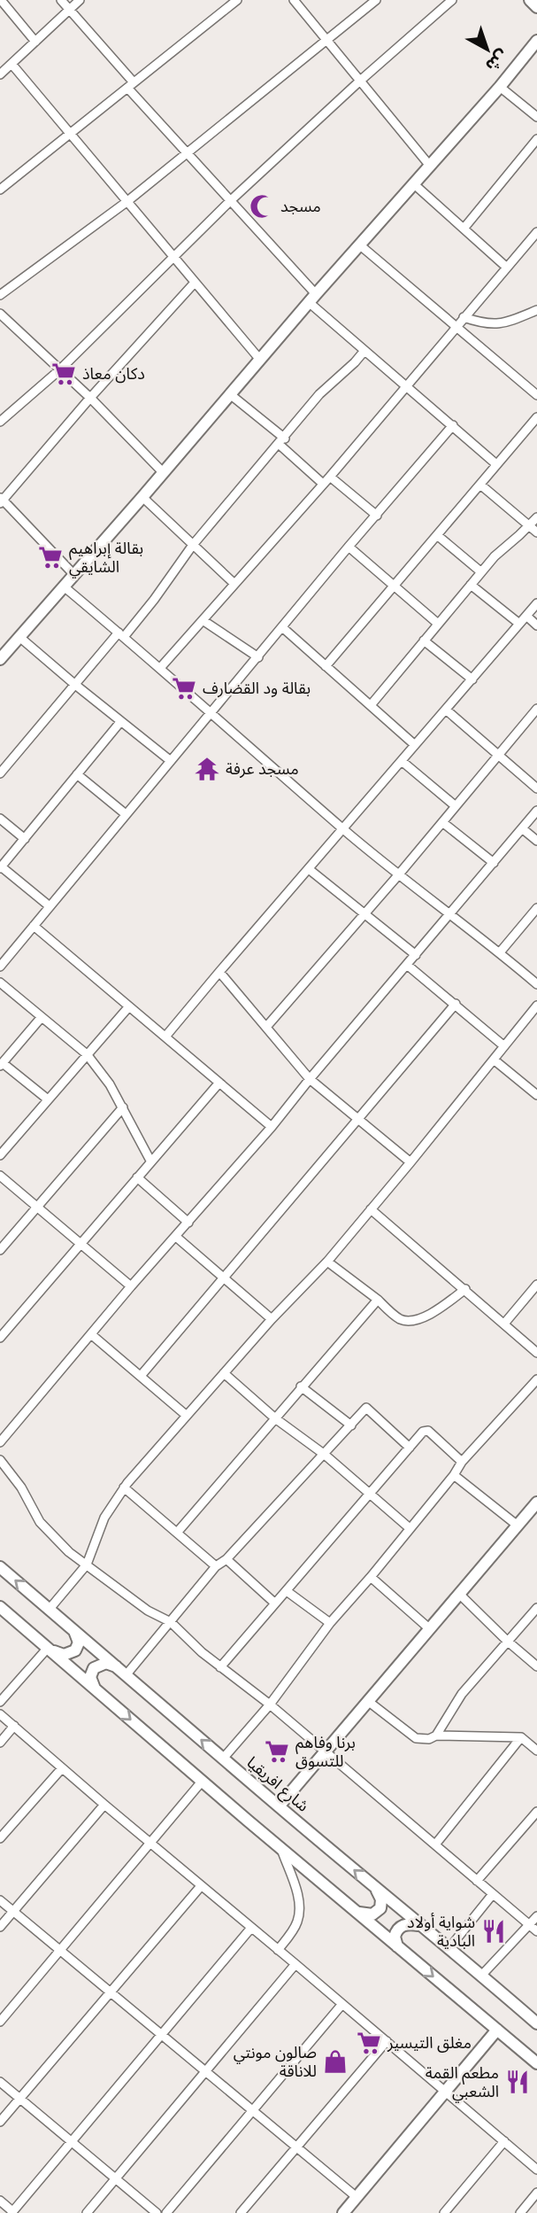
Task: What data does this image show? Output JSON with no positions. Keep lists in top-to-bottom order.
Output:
{
  "streets": {
    "street": ["شارع افريقيا"]
  },
  "places": {
    "mosque": ["مسجد"],
    "supermarket": [
      "دكان معاذ",
      "بقالة إبراهيم الشايقي",
      "بقالة ود القضارف",
      "برنا وفاهم للتسوق",
      "مغلق التيسير"
    ],
    "temple": ["مسجد عرفة"],
    "restaurant": ["شواية أولاد البادية", "مطعم القمة الشعبي"],
    "shop": ["صالون مونتي للاناقة"]
  },
  "north": "bottom right"
}
